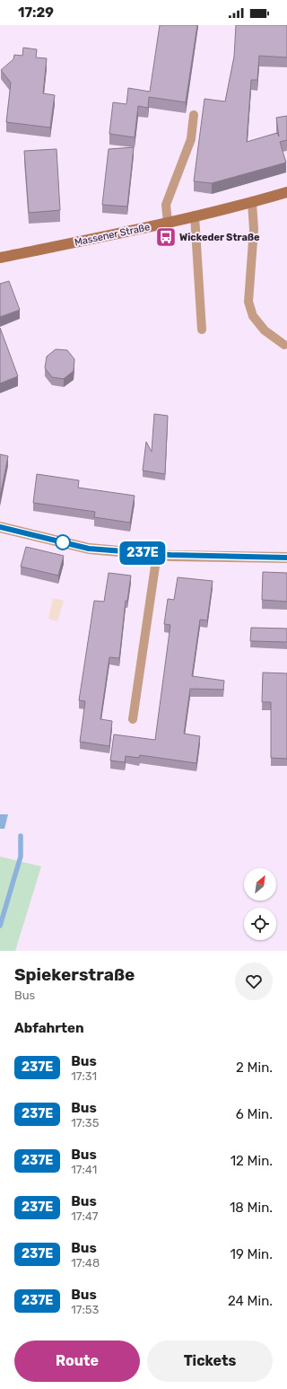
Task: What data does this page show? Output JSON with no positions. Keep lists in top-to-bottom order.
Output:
{
  "streets": {
    "main road": ["Massener Straße"]
  },
  "places": {
    "bus stop": ["Wickeder Straße"]
  },
  "lines": ["bus line 237E"],
  "north": "top right",
  "page": {
    "status": "17:29",
    "on_map": "237E",
    "heading": [
      ["Spiekerstraße", "Bus"],
      "Abfahrten"
    ],
    "list": [
      {
        "mark": "237E",
        "name": "Bus",
        "note": "17:31",
        "value": "2 Min."
      },
      {
        "mark": "237E",
        "name": "Bus",
        "note": "17:35",
        "value": "6 Min."
      },
      {
        "mark": "237E",
        "name": "Bus",
        "note": "17:41",
        "value": "12 Min."
      },
      {
        "mark": "237E",
        "name": "Bus",
        "note": "17:47",
        "value": "18 Min."
      },
      {
        "mark": "237E",
        "name": "Bus",
        "note": "17:48",
        "value": "19 Min."
      },
      {
        "mark": "237E",
        "name": "Bus",
        "note": "17:53",
        "value": "24 Min."
      }
    ],
    "buttons": ["Route", "Tickets"]
  }
}
